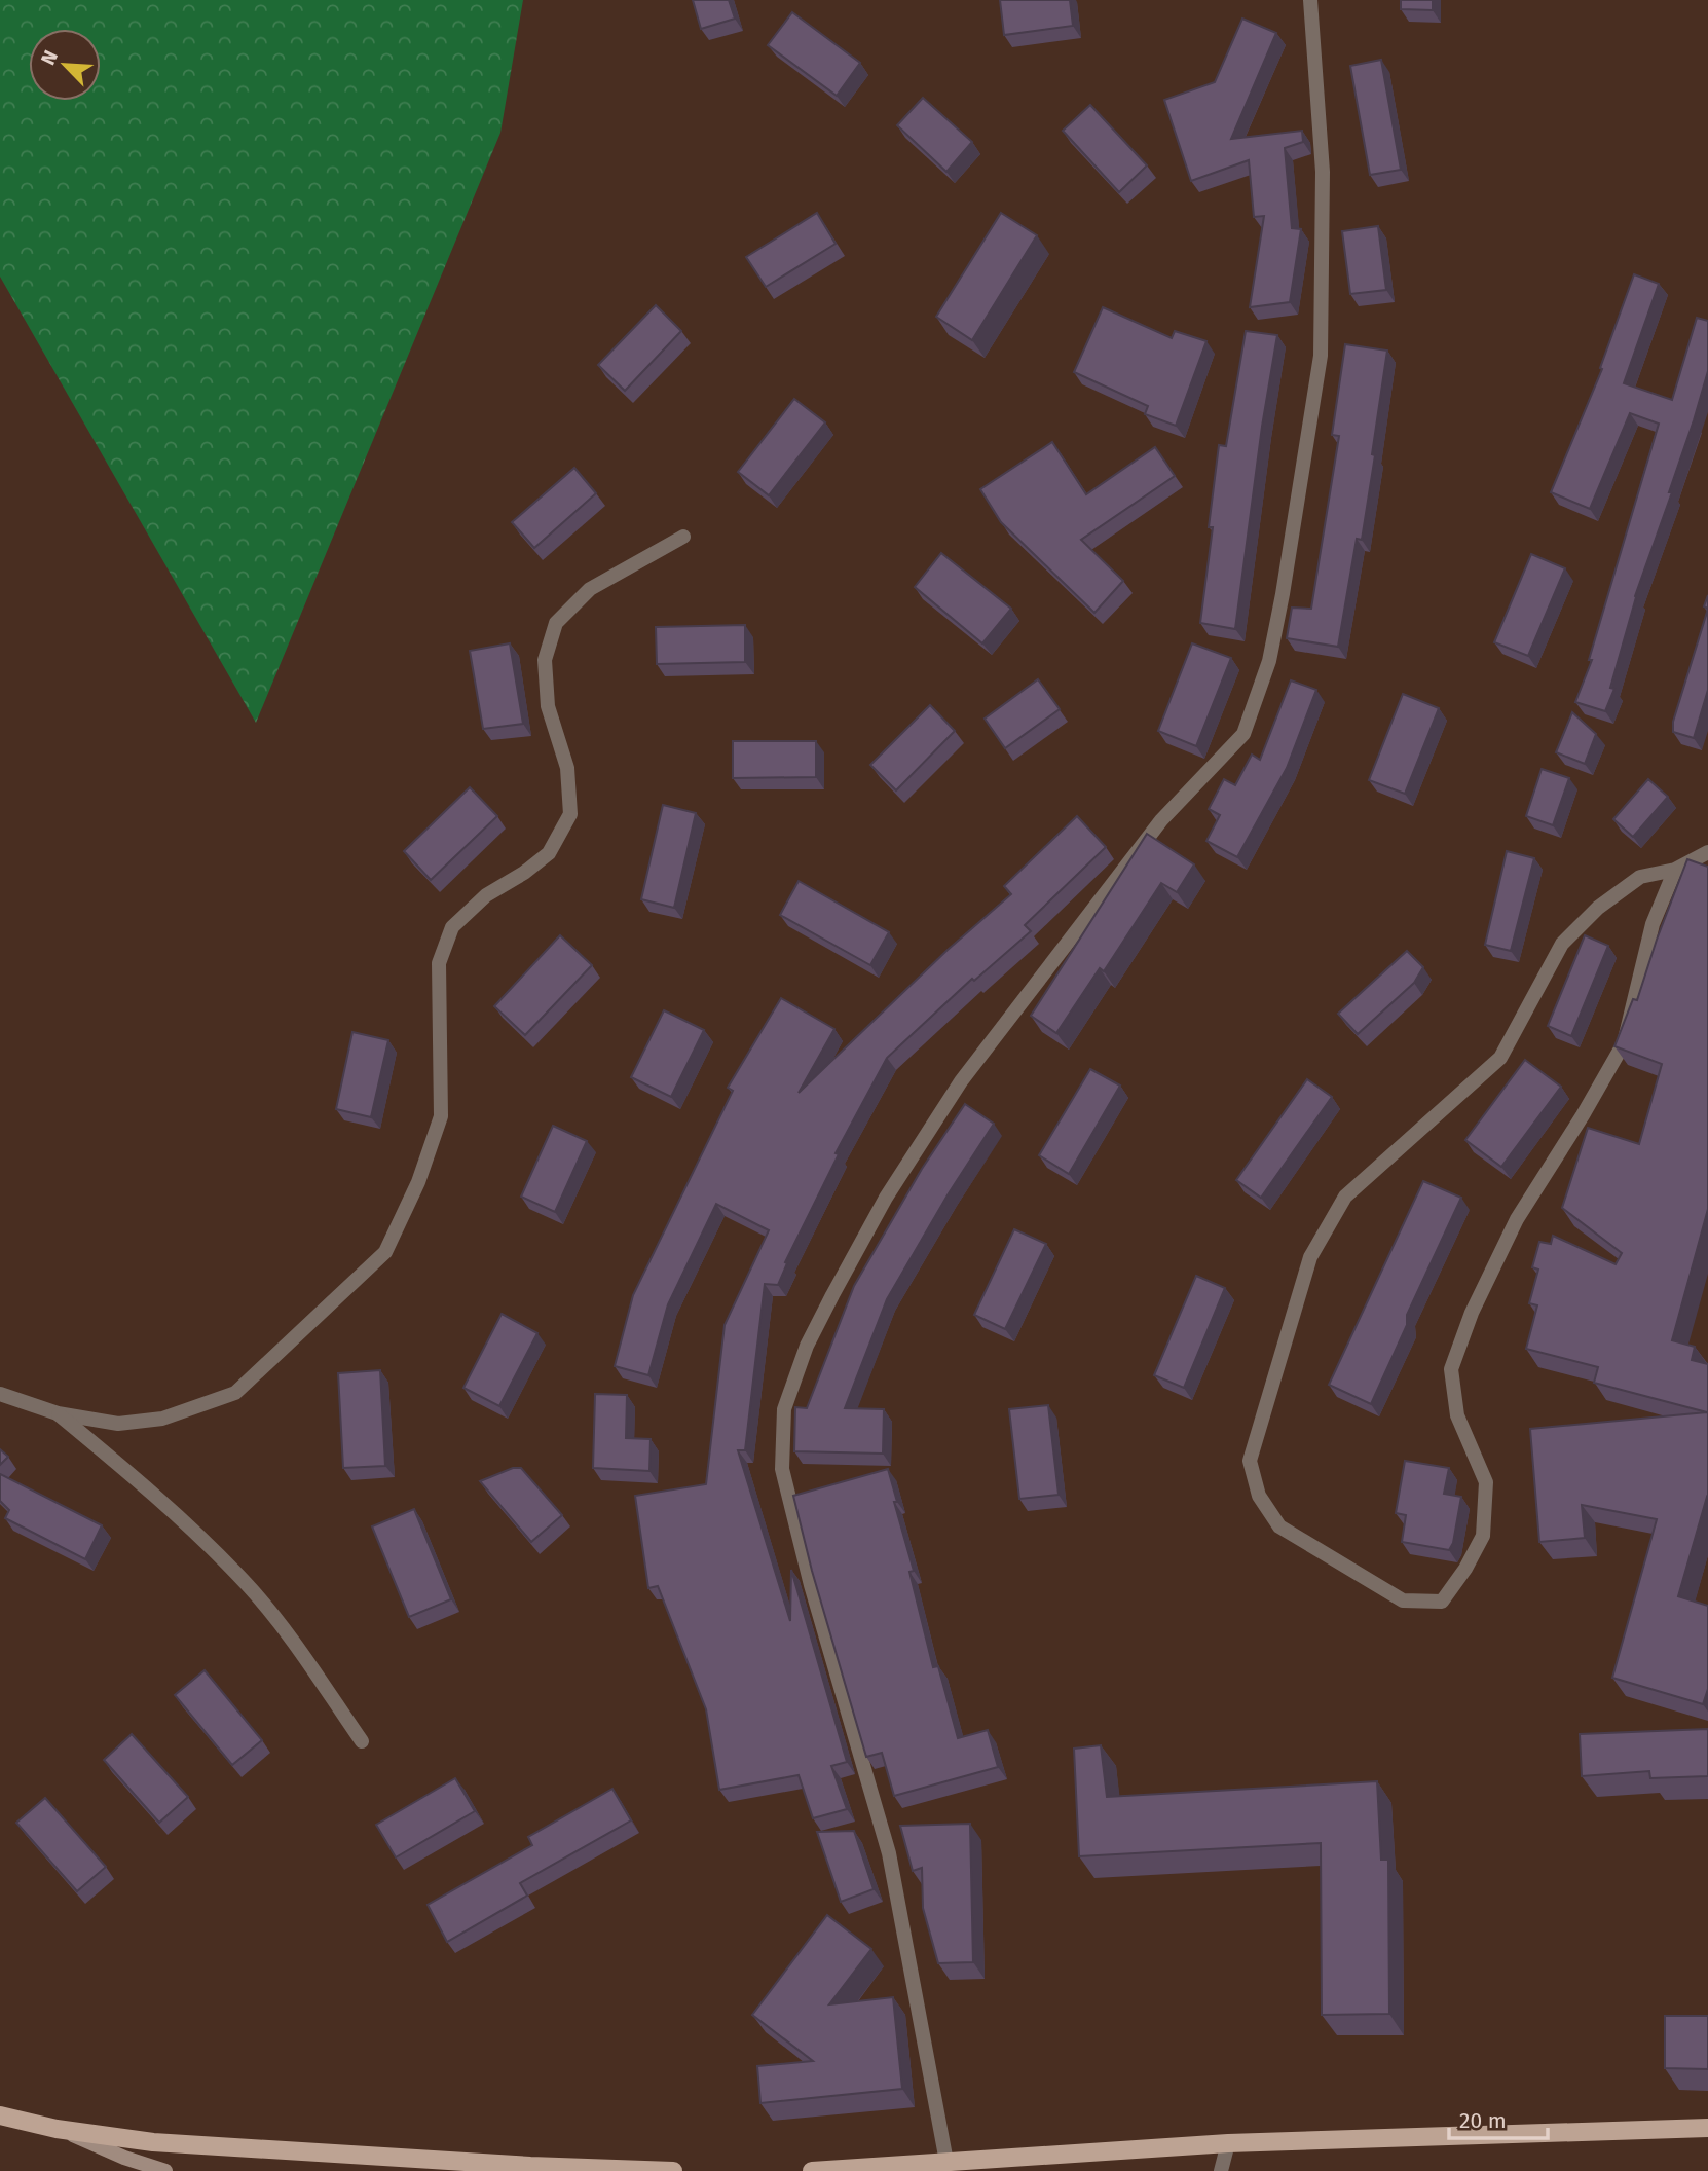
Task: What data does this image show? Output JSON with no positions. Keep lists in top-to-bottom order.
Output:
{
  "scale_bar": "20 m",
  "north": "top left"
}
